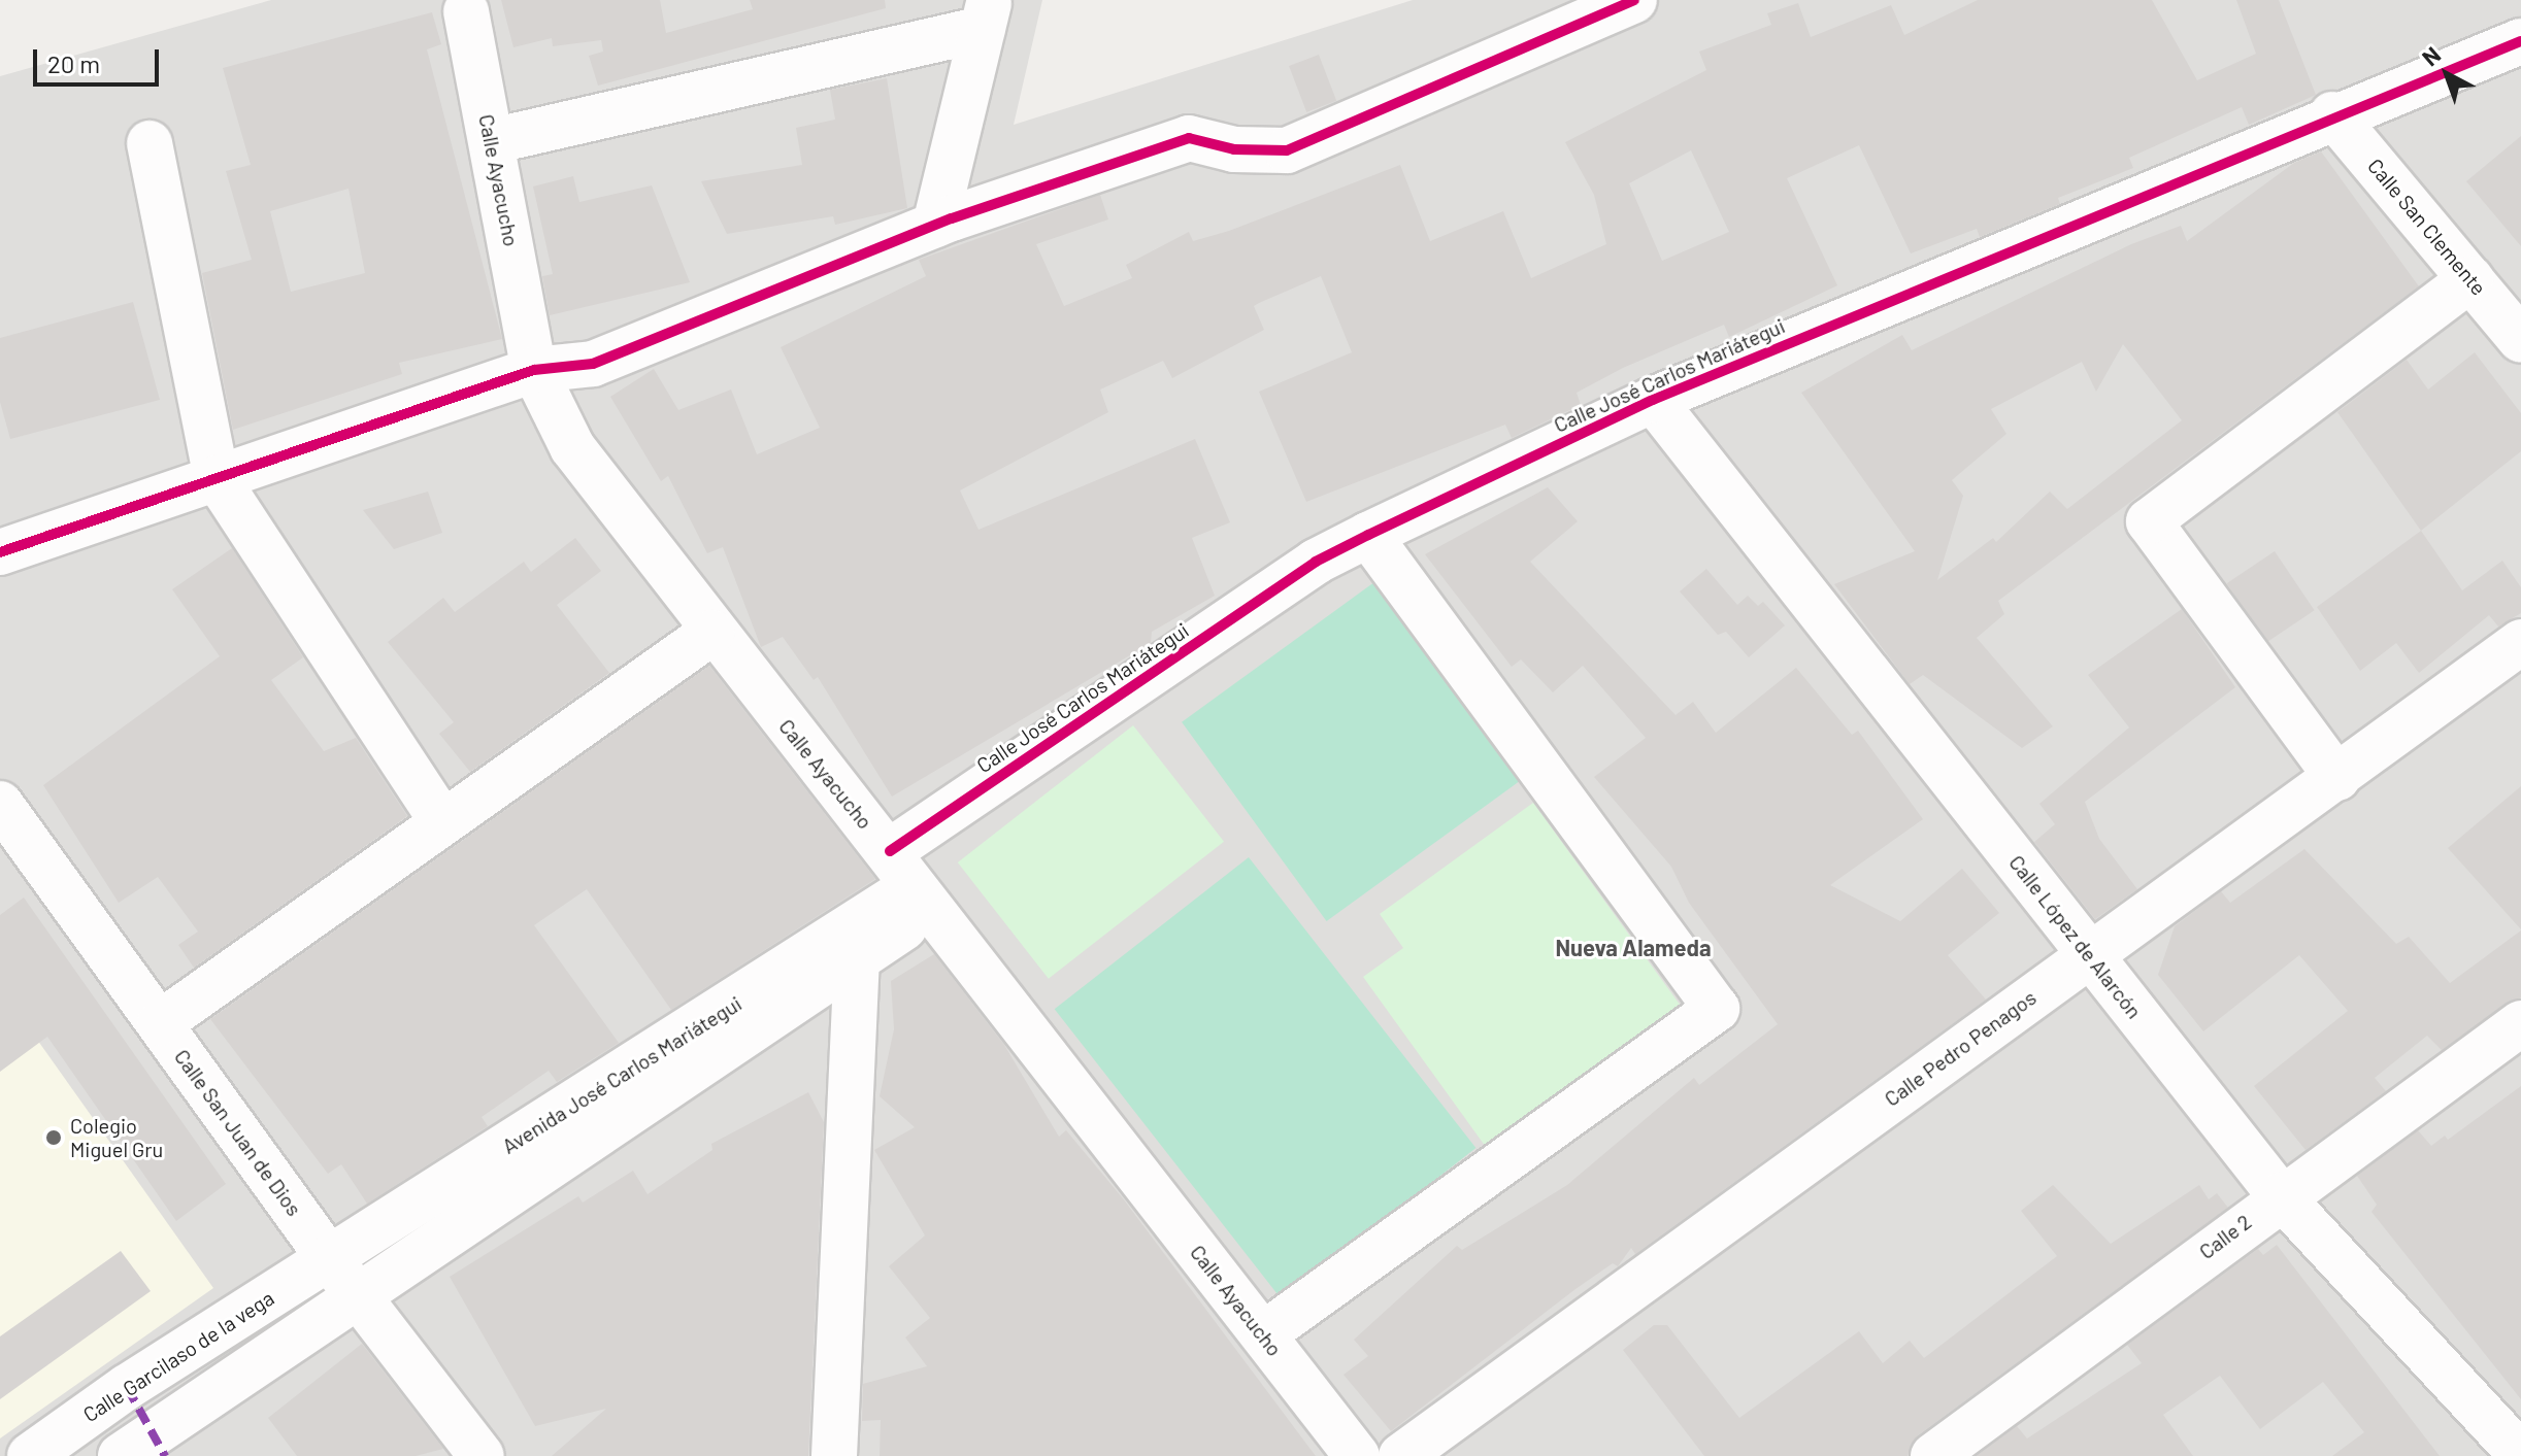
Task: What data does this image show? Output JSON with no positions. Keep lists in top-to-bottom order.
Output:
{
  "streets": {
    "street": [
      "Calle Ayacucho",
      "Calle San Clemente",
      "Calle José Carlos Mariátegui",
      "Calle López de Alarcón",
      "Calle Pedro Penagos",
      "Avenida José Carlos Mariátegui",
      "Calle San Juan de Dios",
      "Calle 2",
      "Calle Garcilaso de la vega"
    ]
  },
  "crossings": [
    ["Calle Ayacucho", "Calle José Carlos Mariátegui"],
    ["Calle Ayacucho", "Avenida José Carlos Mariátegui"],
    ["Calle San Clemente", "Calle José Carlos Mariátegui"],
    ["Calle José Carlos Mariátegui", "Calle López de Alarcón"],
    ["Calle José Carlos Mariátegui", "Avenida José Carlos Mariátegui"],
    ["Calle López de Alarcón", "Calle Pedro Penagos"],
    ["Calle López de Alarcón", "Calle 2"],
    ["Avenida José Carlos Mariátegui", "Calle San Juan de Dios"],
    ["Avenida José Carlos Mariátegui", "Calle Garcilaso de la vega"],
    ["Calle San Juan de Dios", "Calle Garcilaso de la vega"]
  ],
  "districts": ["Nueva Alameda"],
  "places": ["Colegio Miguel Gru"],
  "scale_bar": "20 m",
  "north": "top left"
}
